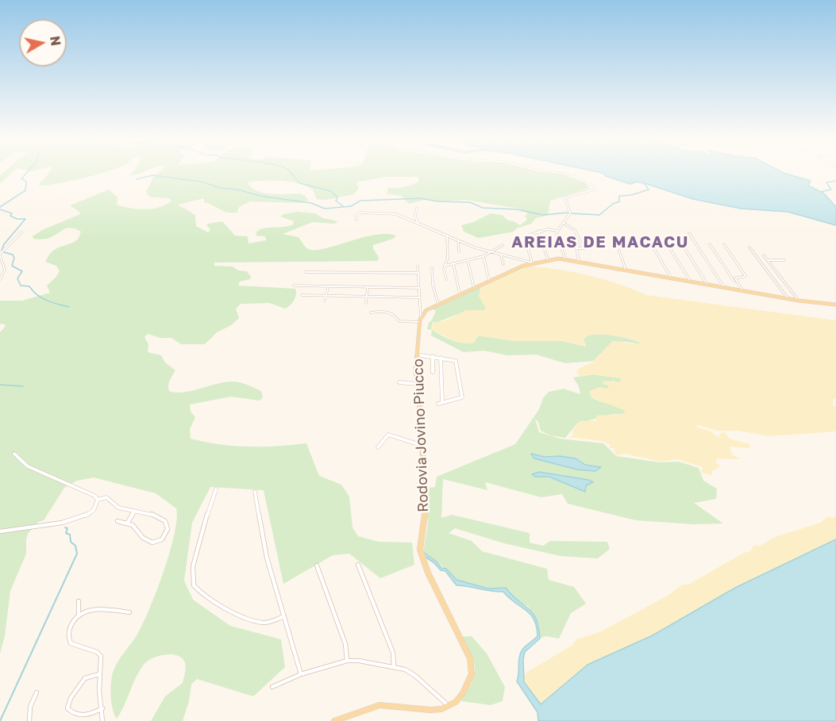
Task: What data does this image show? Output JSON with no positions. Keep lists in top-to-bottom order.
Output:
{
  "streets": {
    "main road": ["Rodovia Jovino Piucco"]
  },
  "districts": ["AREIAS DE MACACU"],
  "north": "right"
}
